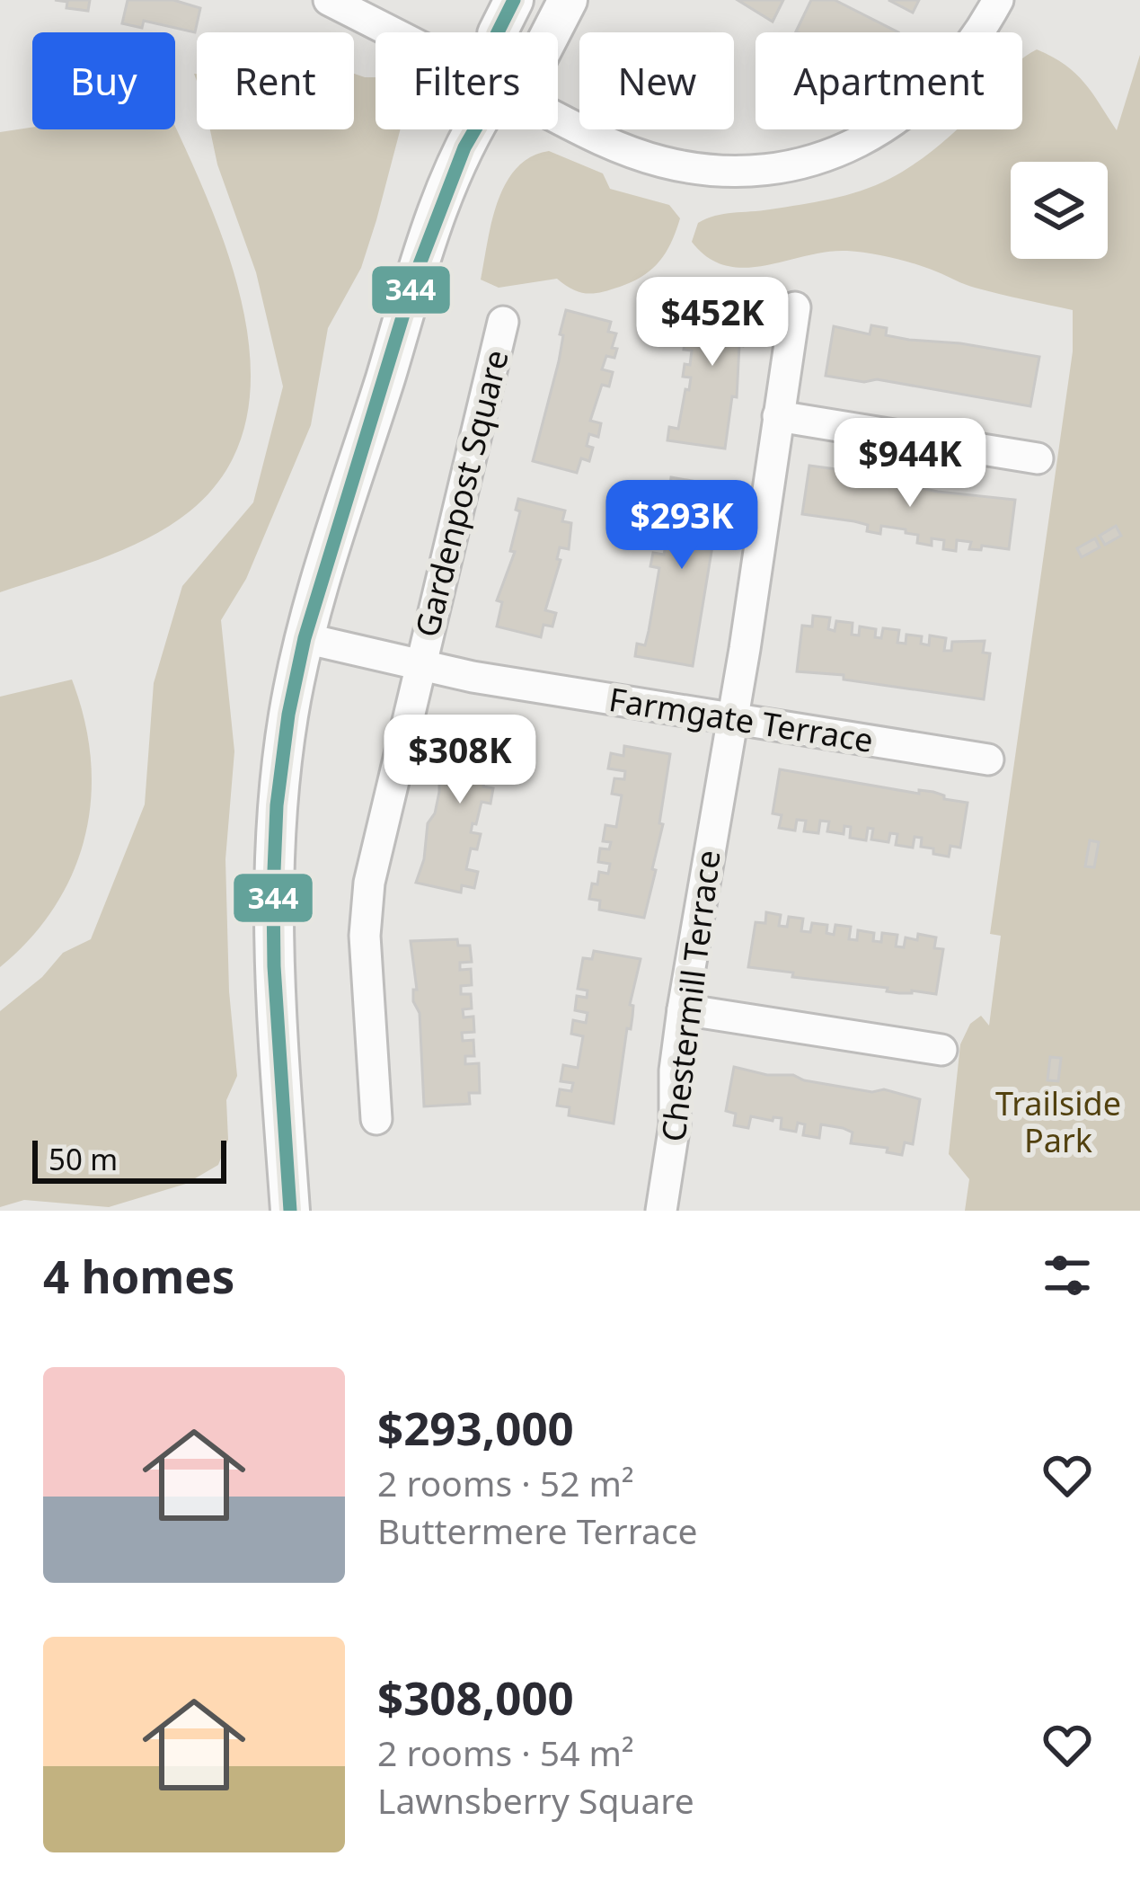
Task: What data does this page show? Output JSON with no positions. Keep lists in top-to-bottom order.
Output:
{
  "streets": {
    "street": ["Gardenpost Square", "Farmgate Terrace", "Chestermill Terrace"]
  },
  "crossings": [
    ["Gardenpost Square", "Farmgate Terrace"],
    ["Farmgate Terrace", "Chestermill Terrace"]
  ],
  "parks": ["Trailside Park"],
  "lines": ["transit line 344"],
  "scale_bar": "50 m",
  "page": {
    "chip": [
      "Buy",
      "Rent",
      "Filters",
      "New",
      "Apartment"
    ],
    "price": [
      "$452K",
      "$944K",
      "$293K",
      "$308K"
    ],
    "scale": "50 m",
    "heading": "4 homes",
    "list": [
      {
        "name": "$293,000",
        "note": "2 rooms · 52 m² · Buttermere Terrace"
      },
      {
        "name": "$308,000",
        "note": "2 rooms · 54 m² · Lawnsberry Square"
      }
    ]
  }
}
